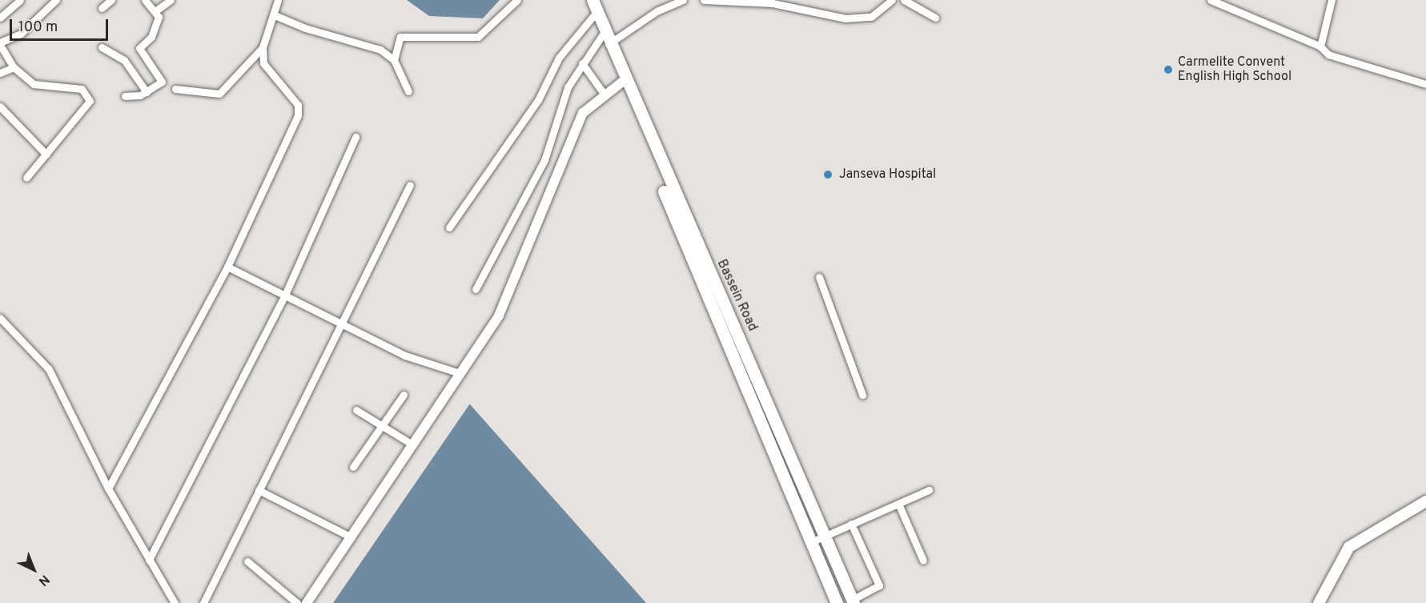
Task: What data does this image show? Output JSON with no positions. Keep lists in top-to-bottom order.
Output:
{
  "streets": {
    "main road": ["Bassein Road"]
  },
  "places": ["Carmelite Convent English High School", "Janseva Hospital"],
  "scale_bar": "100 m",
  "north": "bottom right"
}
